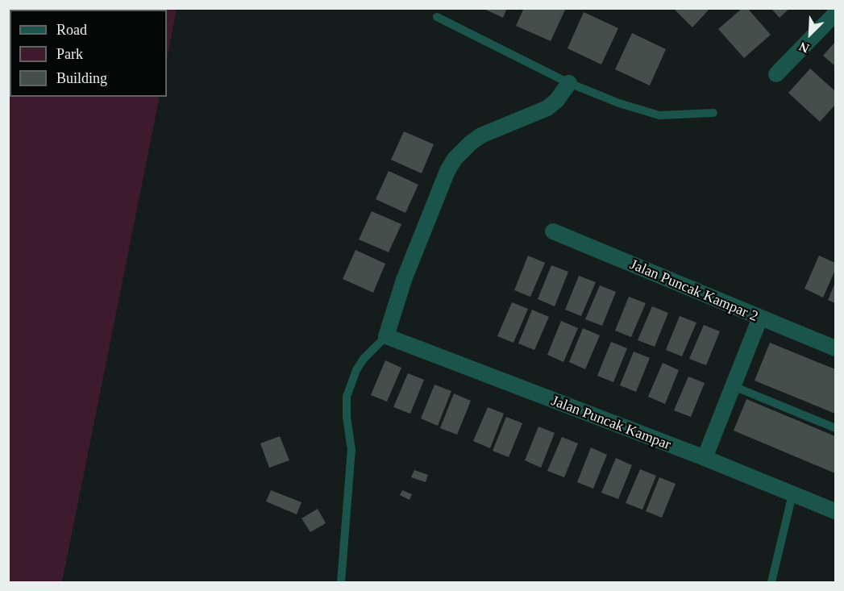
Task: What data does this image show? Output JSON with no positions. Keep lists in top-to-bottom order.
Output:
{
  "streets": {
    "street": ["Jalan Puncak Kampar 2", "Jalan Puncak Kampar"]
  },
  "legend": ["Road", "Park", "Building"],
  "north": "bottom left"
}
